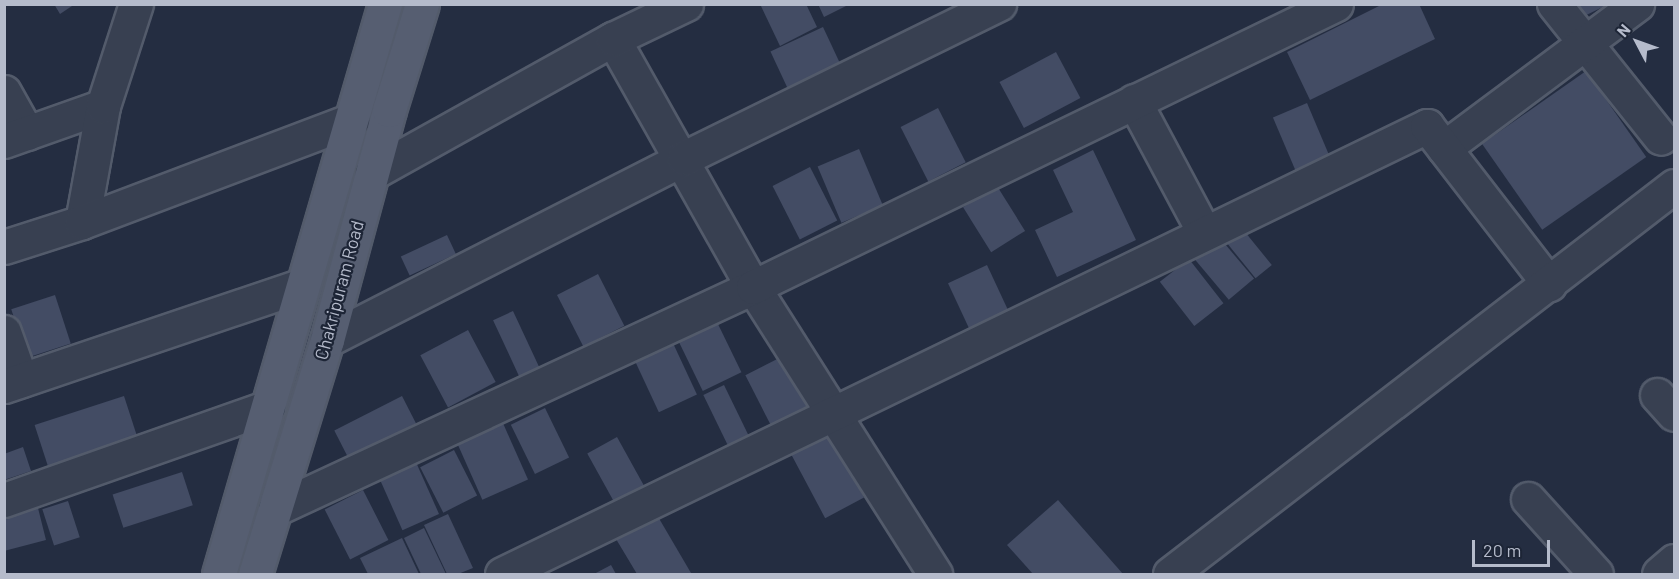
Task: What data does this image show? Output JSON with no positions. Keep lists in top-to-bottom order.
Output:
{
  "streets": {
    "main road": ["Chakripuram Road"]
  },
  "scale_bar": "20 m",
  "north": "top left"
}
